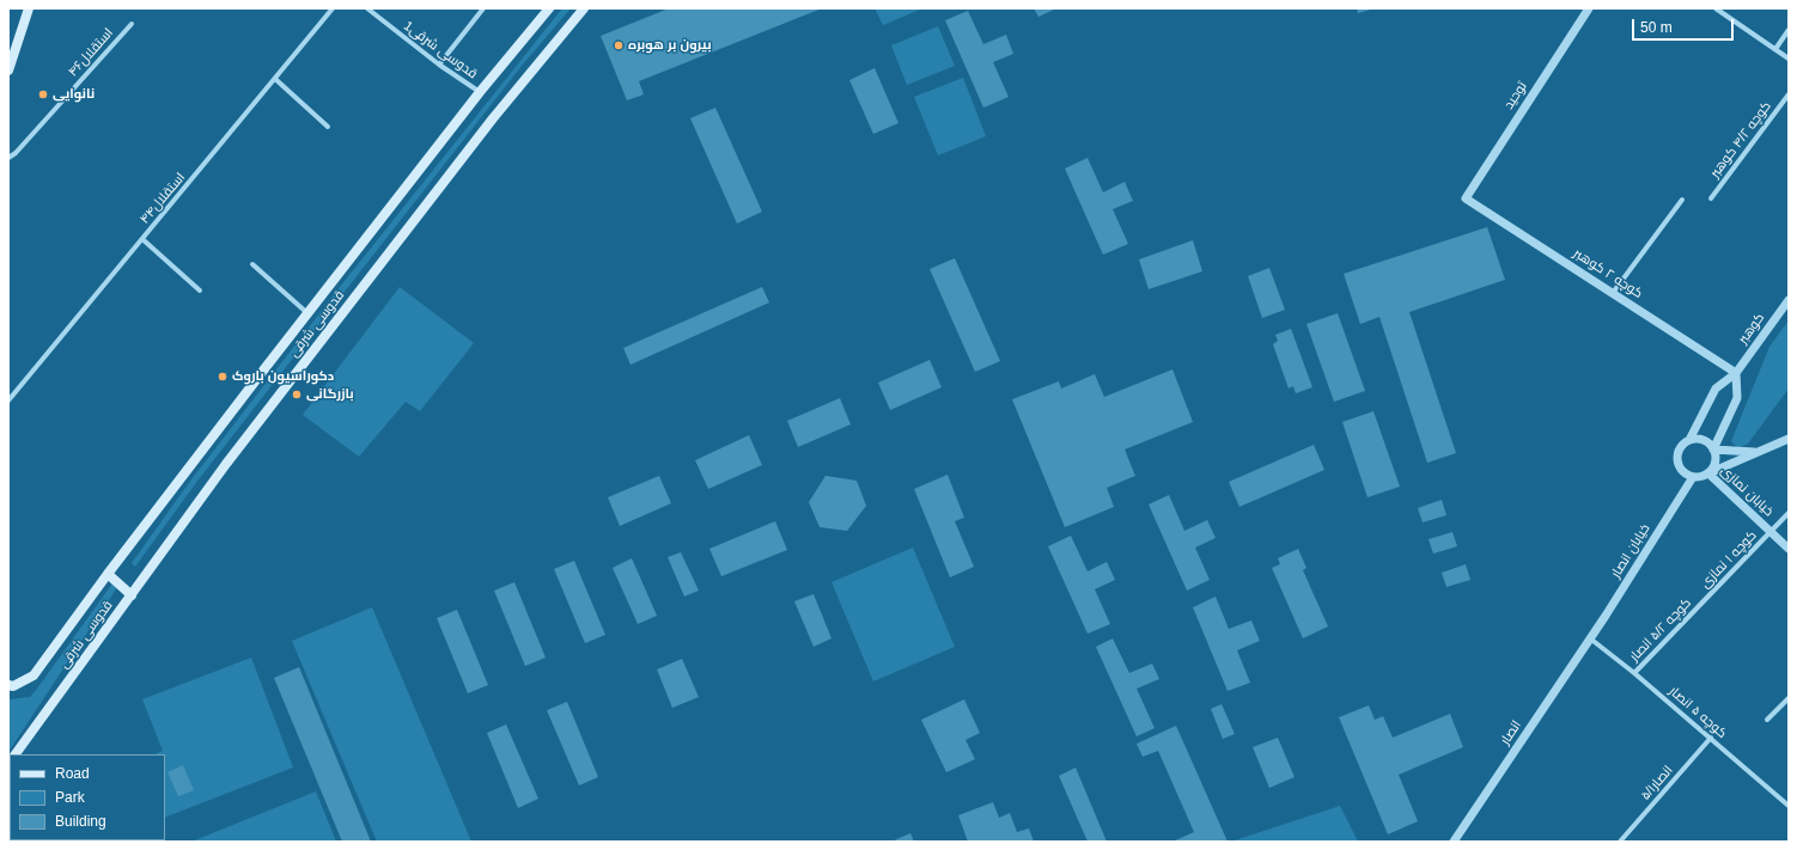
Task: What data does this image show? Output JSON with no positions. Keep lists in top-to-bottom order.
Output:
{
  "streets": {
    "main road": ["قدوسی شرقی"],
    "street": [
      "1قدوسی شرقی",
      "استقلال۴۶",
      "توحید",
      "کوچه ۴/۲ کوهبر",
      "استقلال۴۴",
      "کوچه ۲ کوهبر",
      "کوهبر",
      "خیابان نمازی",
      "خیابان انصار",
      "کوچه ۱ نمازی",
      "کوچه ۵/۲ انصار",
      "کوچه ۵ انصار",
      "انصار",
      "انصار۵/۱"
    ]
  },
  "crossings": [
    ["1قدوسی شرقی", "قدوسی شرقی"],
    ["توحید", "کوچه ۲ کوهبر"],
    ["کوچه ۲ کوهبر", "کوهبر"],
    ["کوهبر", "خیابان نمازی"],
    ["کوهبر", "خیابان انصار"],
    ["خیابان نمازی", "خیابان انصار"],
    ["خیابان نمازی", "کوچه ۱ نمازی"],
    ["خیابان انصار", "کوچه ۵ انصار"],
    ["خیابان انصار", "انصار"],
    ["کوچه ۱ نمازی", "کوچه ۵/۲ انصار"],
    ["کوچه ۵/۲ انصار", "کوچه ۵ انصار"],
    ["کوچه ۵ انصار", "انصار"],
    ["کوچه ۵ انصار", "انصار۵/۱"]
  ],
  "places": [
    "بیرون بر هوبره",
    "نانوایی",
    "دکوراسیون باروک",
    "بازرگانی"
  ],
  "legend": ["Road", "Park", "Building"],
  "scale_bar": "50 m"
}
